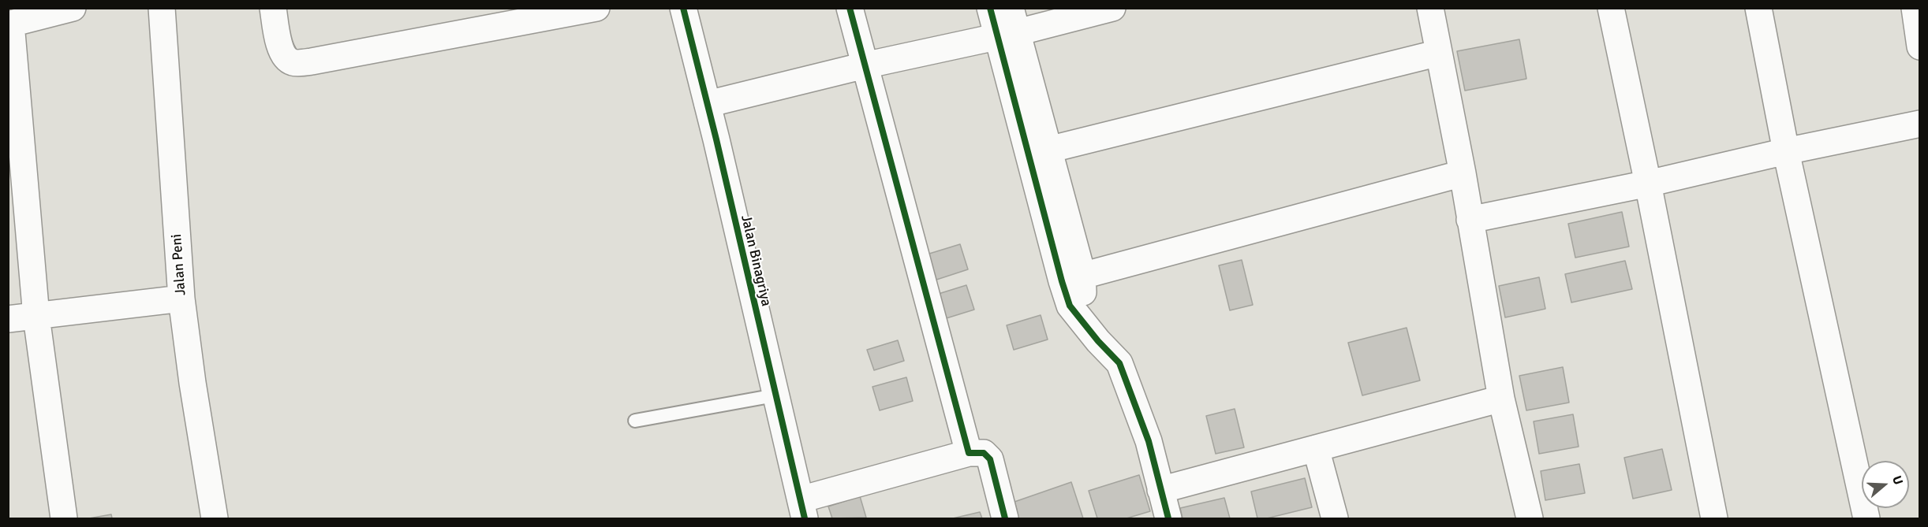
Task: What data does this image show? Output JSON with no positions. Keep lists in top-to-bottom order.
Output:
{
  "streets": {
    "street": ["Jalan Binagriya", "Jalan Peni"]
  },
  "north": "right"
}
